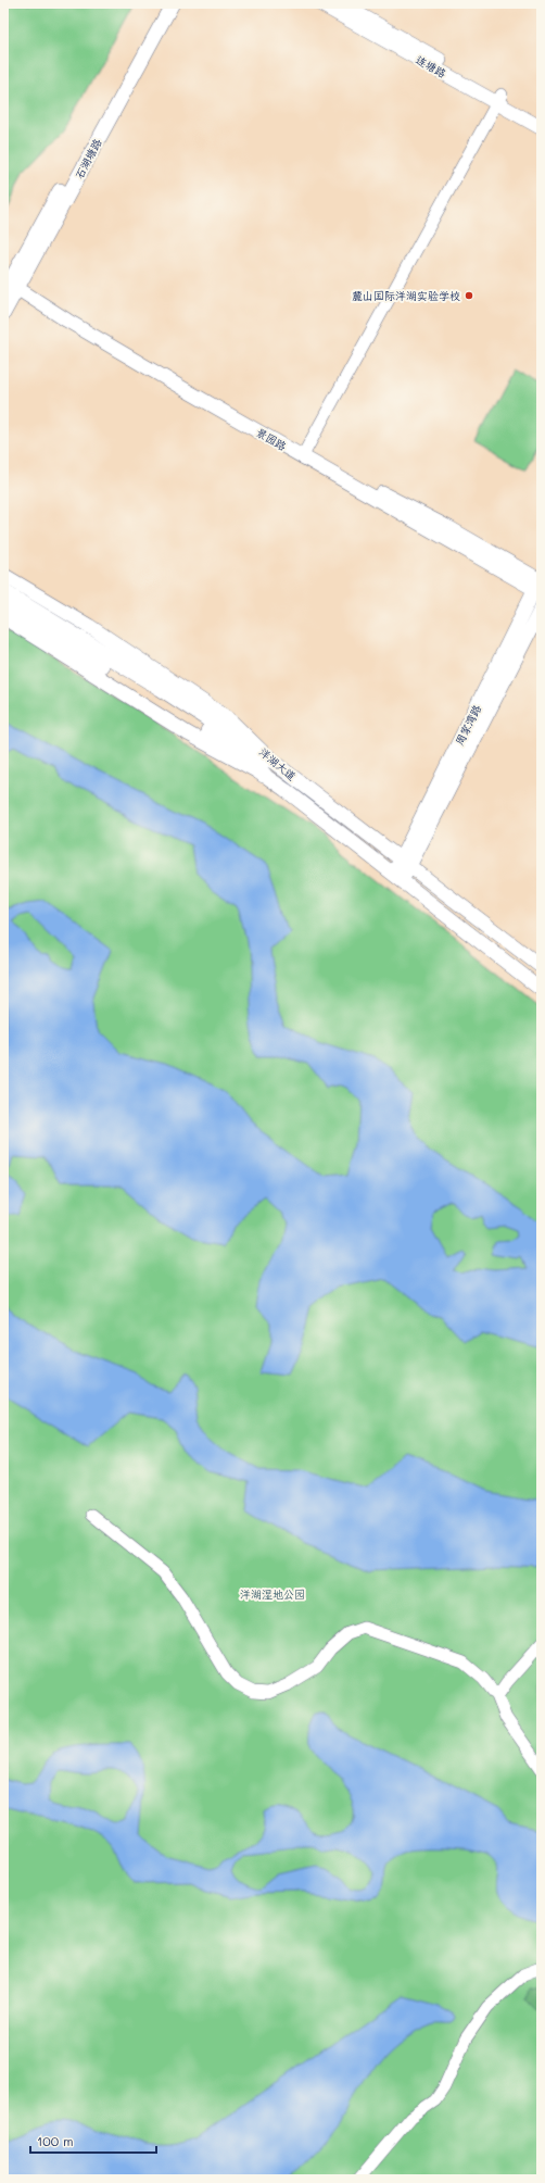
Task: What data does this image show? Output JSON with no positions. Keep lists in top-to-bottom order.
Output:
{
  "streets": {
    "main road": [
      "连塘路",
      "石湖塘路",
      "景园路",
      "周家湾路",
      "洋湖大道"
    ]
  },
  "crossings": [
    ["石湖塘路", "景园路"],
    ["景园路", "周家湾路"],
    ["周家湾路", "洋湖大道"]
  ],
  "parks": ["洋湖湿地公园"],
  "places": ["麓山国际洋湖实验学校"],
  "scale_bar": "100 m"
}
